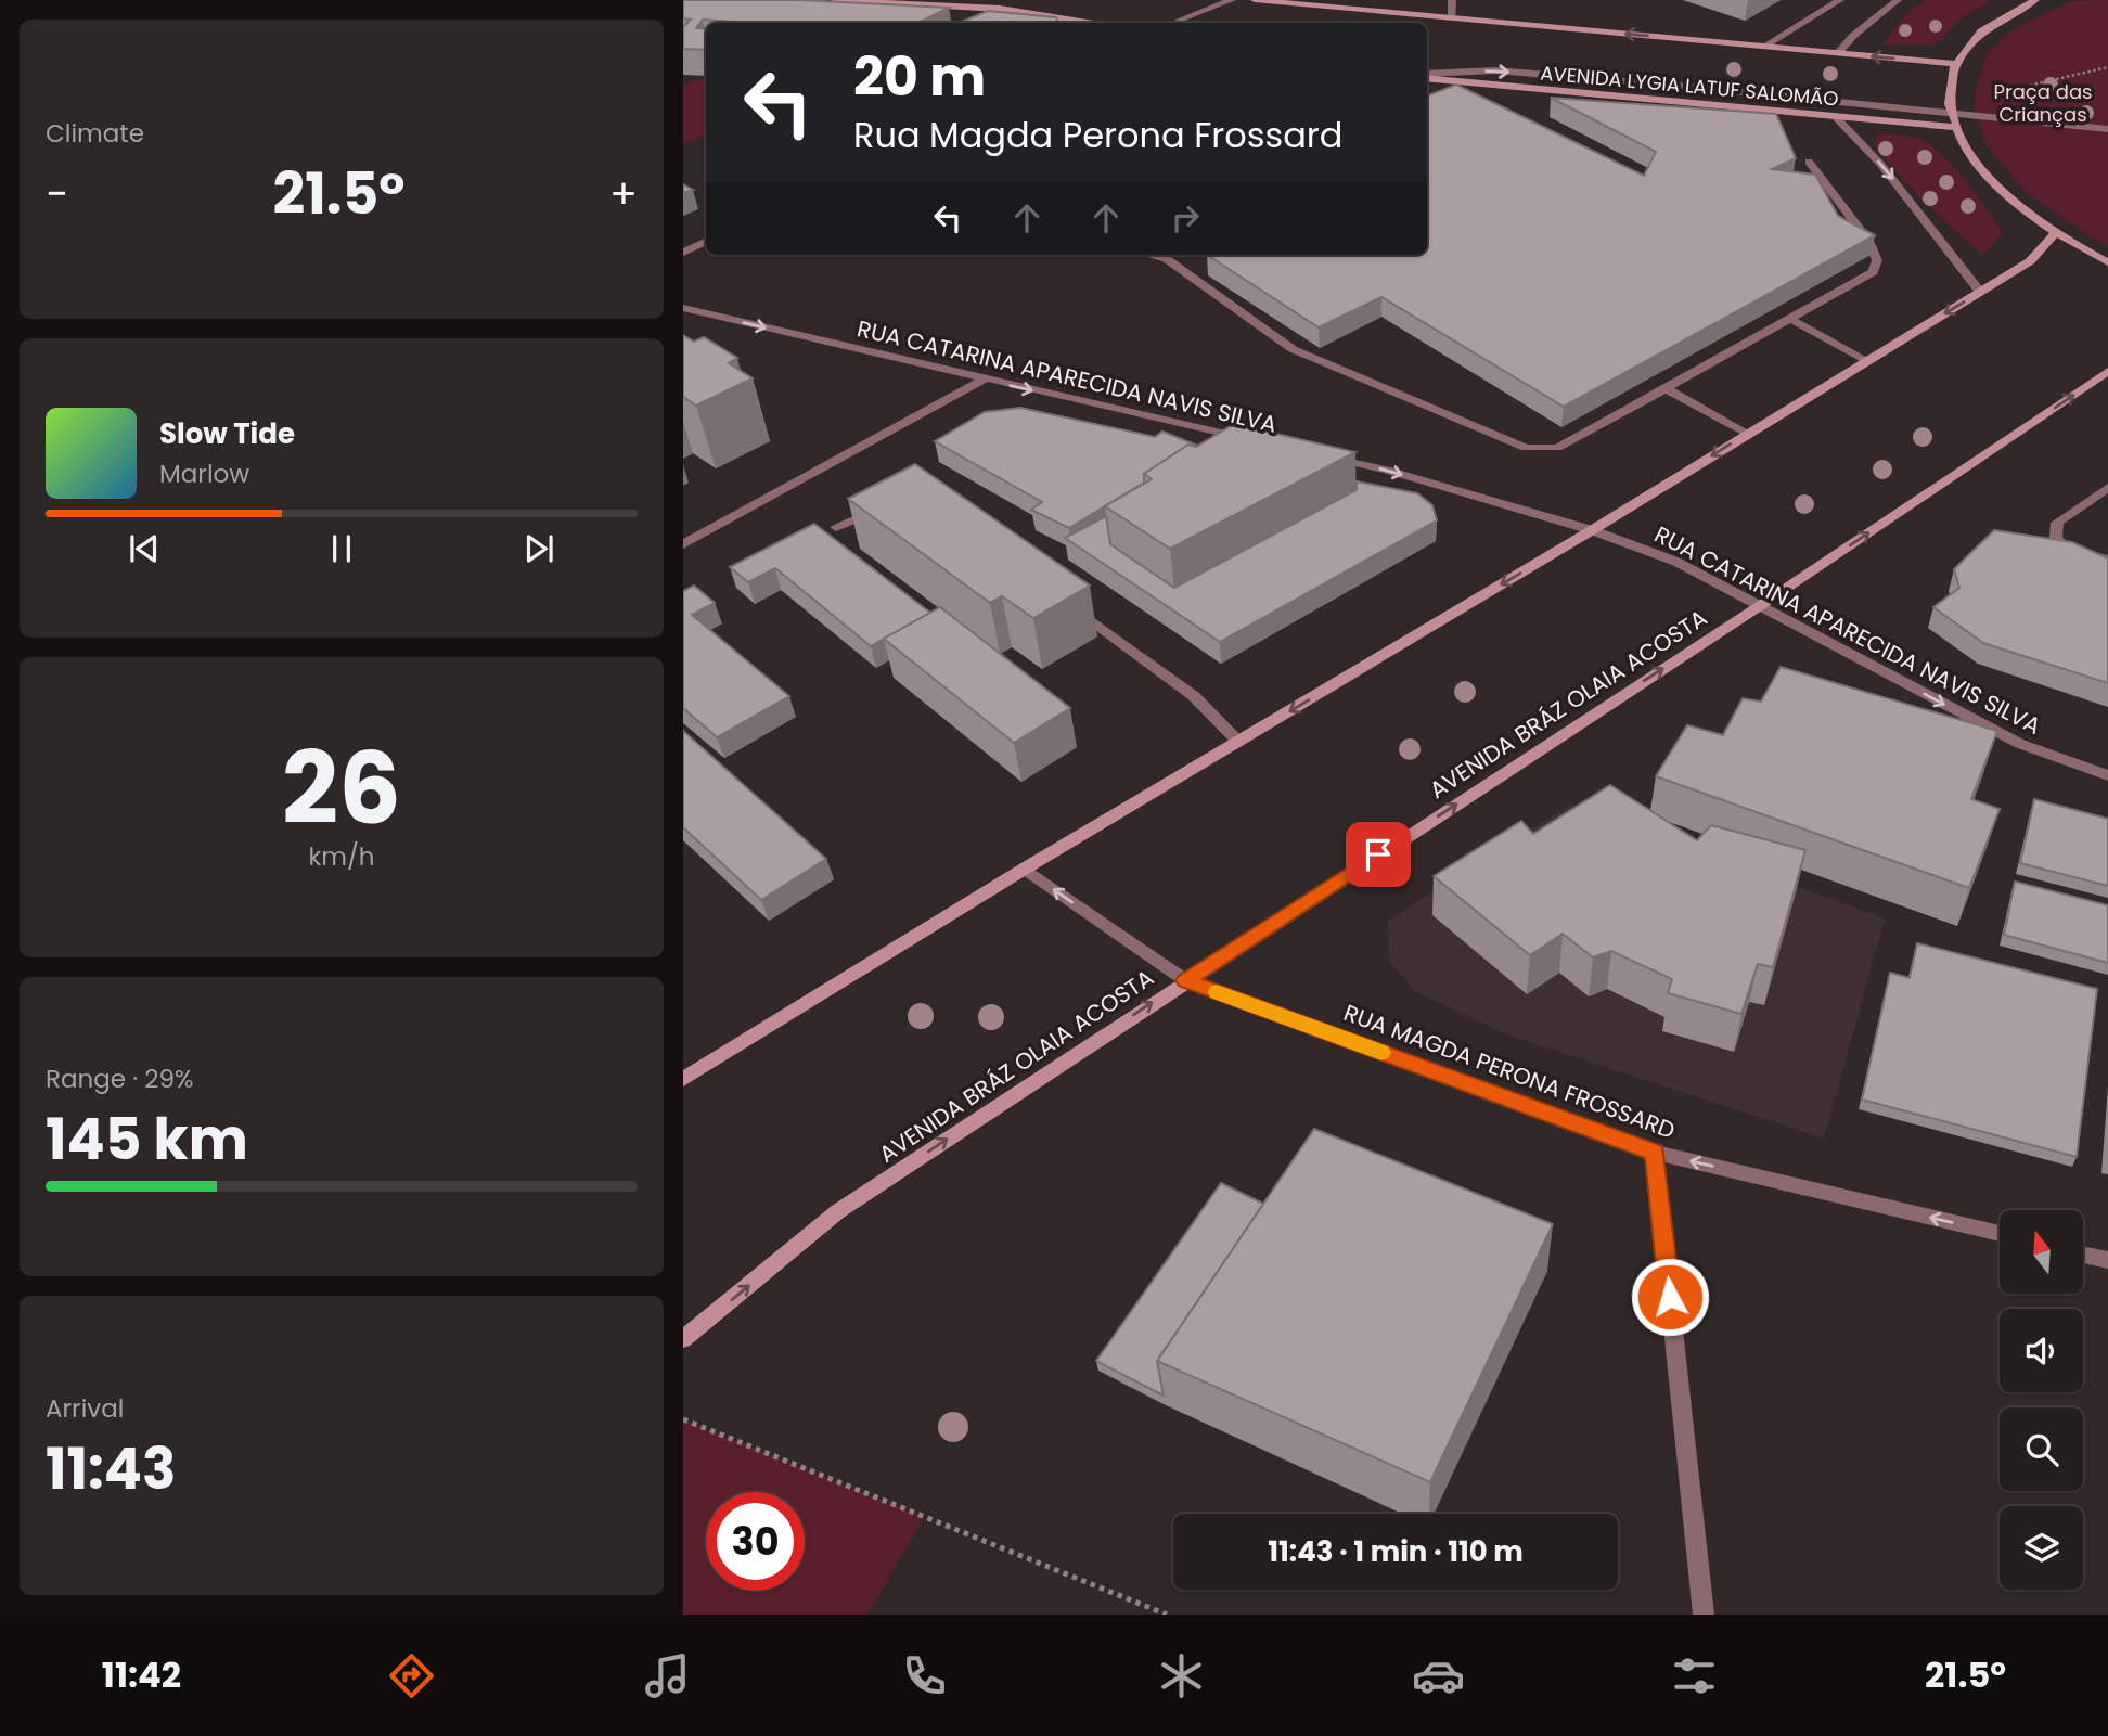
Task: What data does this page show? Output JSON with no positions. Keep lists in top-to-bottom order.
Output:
{
  "streets": {
    "main road": ["AVENIDA LYGIA LATUF SALOMÃO", "AVENIDA BRÁZ OLAIA ACOSTA"],
    "street": ["RUA CATARINA APARECIDA NAVIS SILVA", "RUA MAGDA PERONA FROSSARD"]
  },
  "crossings": [
    ["RUA CATARINA APARECIDA NAVIS SILVA", "AVENIDA BRÁZ OLAIA ACOSTA"],
    ["AVENIDA BRÁZ OLAIA ACOSTA", "RUA MAGDA PERONA FROSSARD"]
  ],
  "one_way": ["AVENIDA BRÁZ OLAIA ACOSTA", "RUA MAGDA PERONA FROSSARD"],
  "parks": ["Praça das Crianças"],
  "north": "top",
  "page": {
    "tile": [
      "Climate",
      ["26", "km/h"],
      ["Range · 29%", "145 km"],
      ["Arrival", "11:43"]
    ],
    "turn": ["20 m", "Rua Magda Perona Frossard"],
    "heat": ["−", "21.5°", "+"],
    "song": ["Slow Tide", "Marlow"],
    "limit": "30",
    "trip": "11:43 · 1 min · 110 m",
    "tabs": ["11:42", "21.5°"]
  }
}
